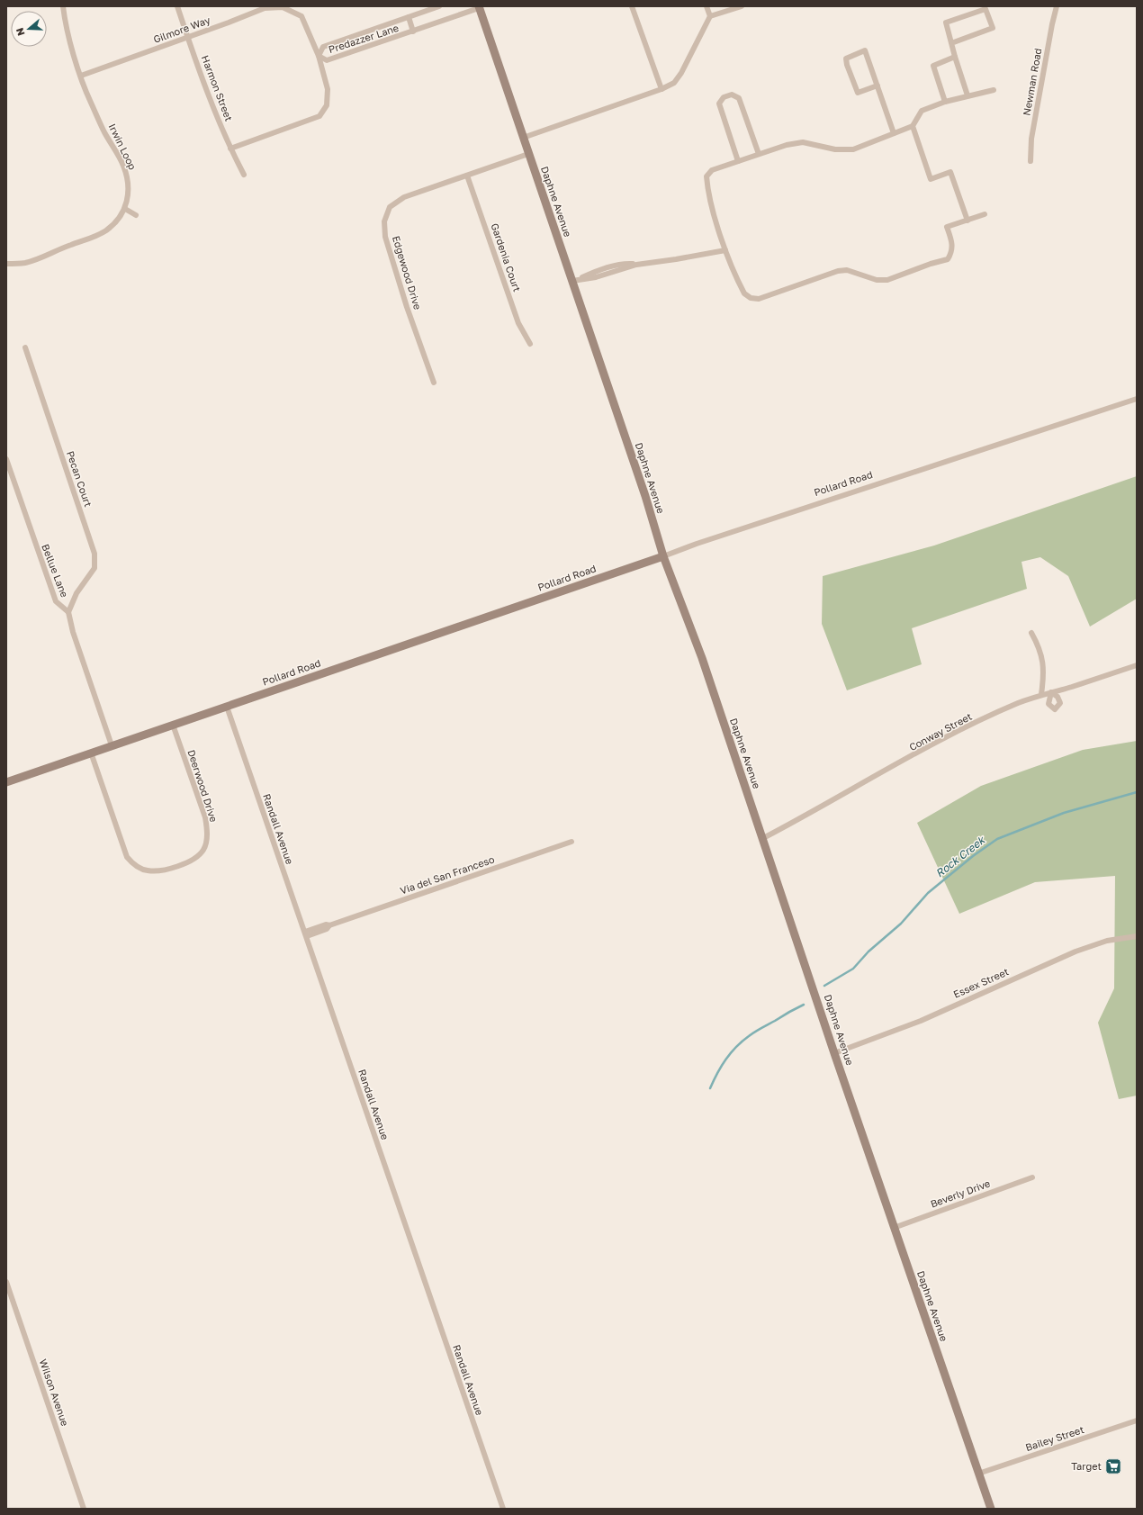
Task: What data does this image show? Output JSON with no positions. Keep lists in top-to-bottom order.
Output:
{
  "streets": {
    "street": [
      "Gilmore Way",
      "Predazzer Lane",
      "Newman Road",
      "Harmon Street",
      "Irwin Loop",
      "Daphne Avenue",
      "Gardenia Court",
      "Edgewood Drive",
      "Pecan Court",
      "Pollard Road",
      "Bellue Lane",
      "Conway Street",
      "Deerwood Drive",
      "Randall Avenue",
      "Via del San Franceso",
      "Essex Street",
      "Beverly Drive",
      "Wilson Avenue",
      "Bailey Street"
    ]
  },
  "crossings": [
    ["Gilmore Way", "Predazzer Lane"],
    ["Gilmore Way", "Harmon Street"],
    ["Gilmore Way", "Irwin Loop"],
    ["Predazzer Lane", "Daphne Avenue"],
    ["Daphne Avenue", "Edgewood Drive"],
    ["Daphne Avenue", "Pollard Road"],
    ["Daphne Avenue", "Conway Street"],
    ["Daphne Avenue", "Essex Street"],
    ["Daphne Avenue", "Beverly Drive"],
    ["Daphne Avenue", "Bailey Street"],
    ["Gardenia Court", "Edgewood Drive"],
    ["Pecan Court", "Bellue Lane"],
    ["Pollard Road", "Deerwood Drive"],
    ["Pollard Road", "Randall Avenue"],
    ["Randall Avenue", "Via del San Franceso"]
  ],
  "water": ["Rock Creek"],
  "places": {
    "supermarket": ["Target"]
  },
  "north": "left"
}
